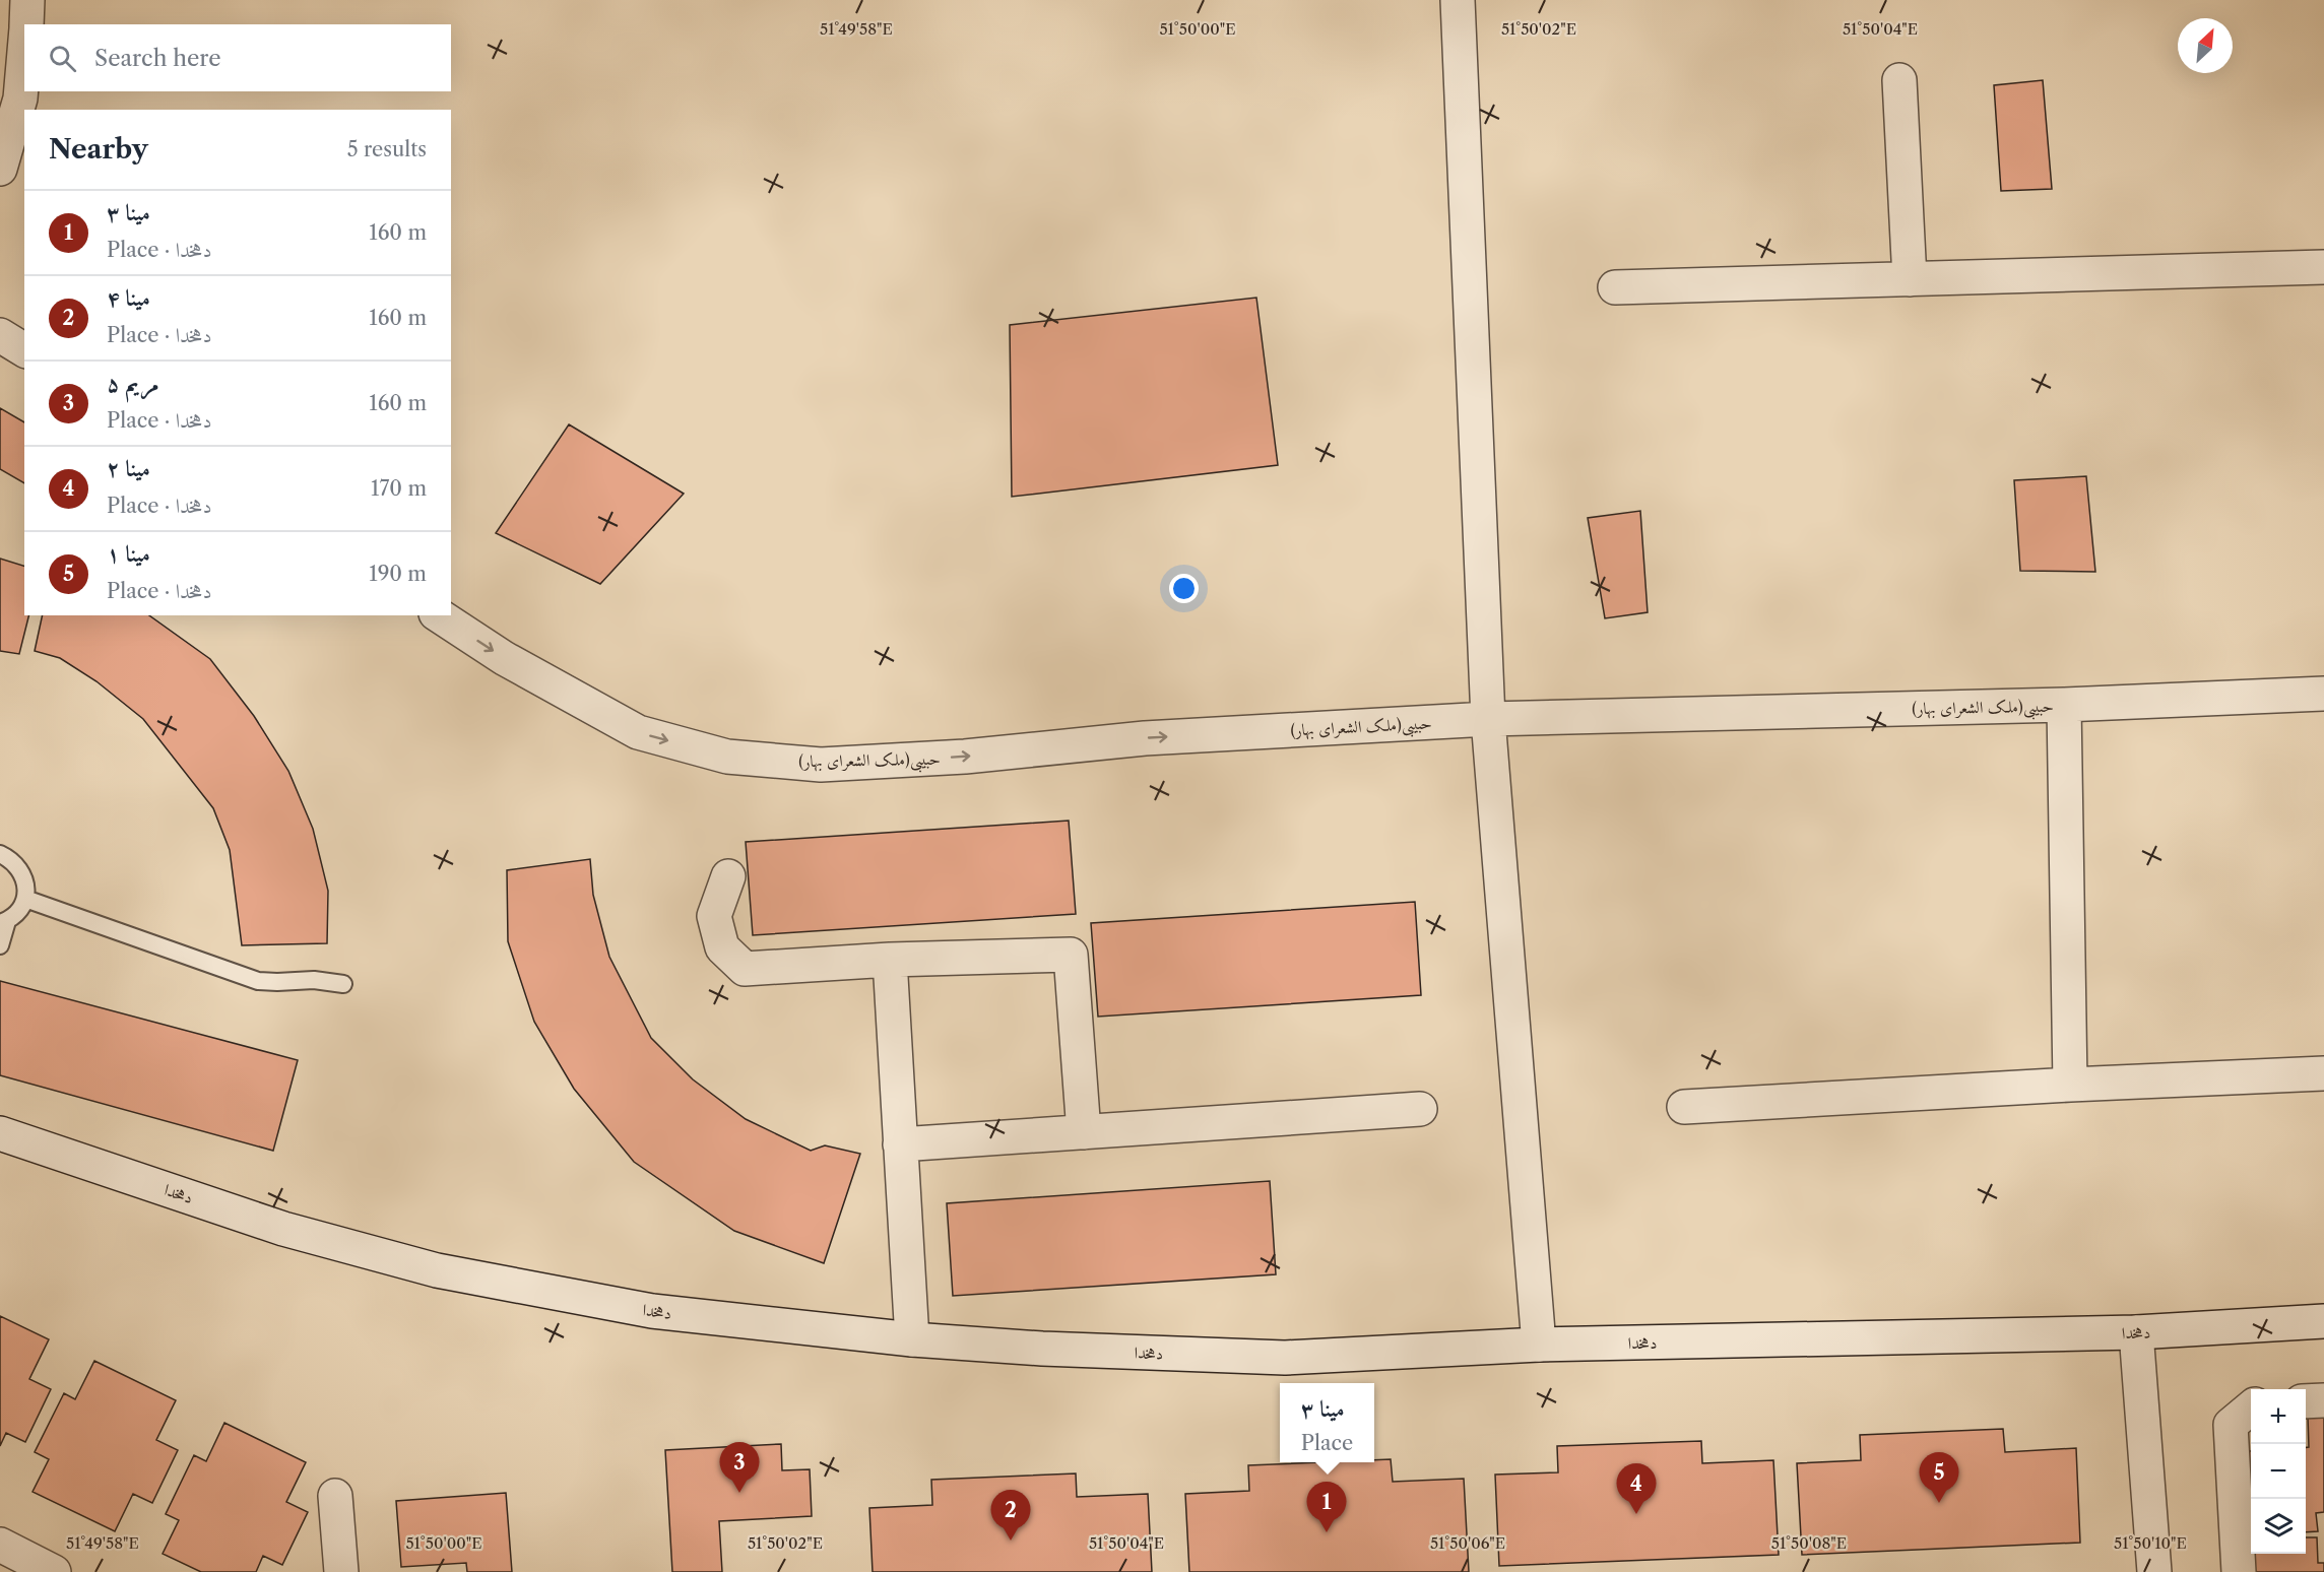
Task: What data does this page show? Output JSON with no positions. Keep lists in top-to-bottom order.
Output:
{
  "streets": {
    "street": ["حبیبی(ملک الشعرای بهار)", "دهخدا"]
  },
  "one_way": ["حبیبی(ملک الشعرای بهار)"],
  "north": "top right",
  "page": {
    "search": "Search here",
    "heading": ["Nearby", "5 results"],
    "list": [
      {
        "mark": "1",
        "name": "مینا ۳",
        "note": "Place · دهخدا",
        "value": "160 m"
      },
      {
        "mark": "2",
        "name": "مینا ۴",
        "note": "Place · دهخدا",
        "value": "160 m"
      },
      {
        "mark": "3",
        "name": "مریم ۵",
        "note": "Place · دهخدا",
        "value": "160 m"
      },
      {
        "mark": "4",
        "name": "مینا ۲",
        "note": "Place · دهخدا",
        "value": "170 m"
      },
      {
        "mark": "5",
        "name": "مینا ۱",
        "note": "Place · دهخدا",
        "value": "190 m"
      }
    ],
    "popup": ["مینا ۳", "Place"],
    "map_buttons": ["+", "−"],
    "pins": [
      "3",
      "5",
      "4",
      "1",
      "2"
    ]
  },
  "coordinates": [
    "51°49'58\"E",
    "51°50'00\"E",
    "51°50'02\"E",
    "51°50'04\"E",
    "51°50'06\"E",
    "51°50'08\"E",
    "51°50'10\"E"
  ]
}
